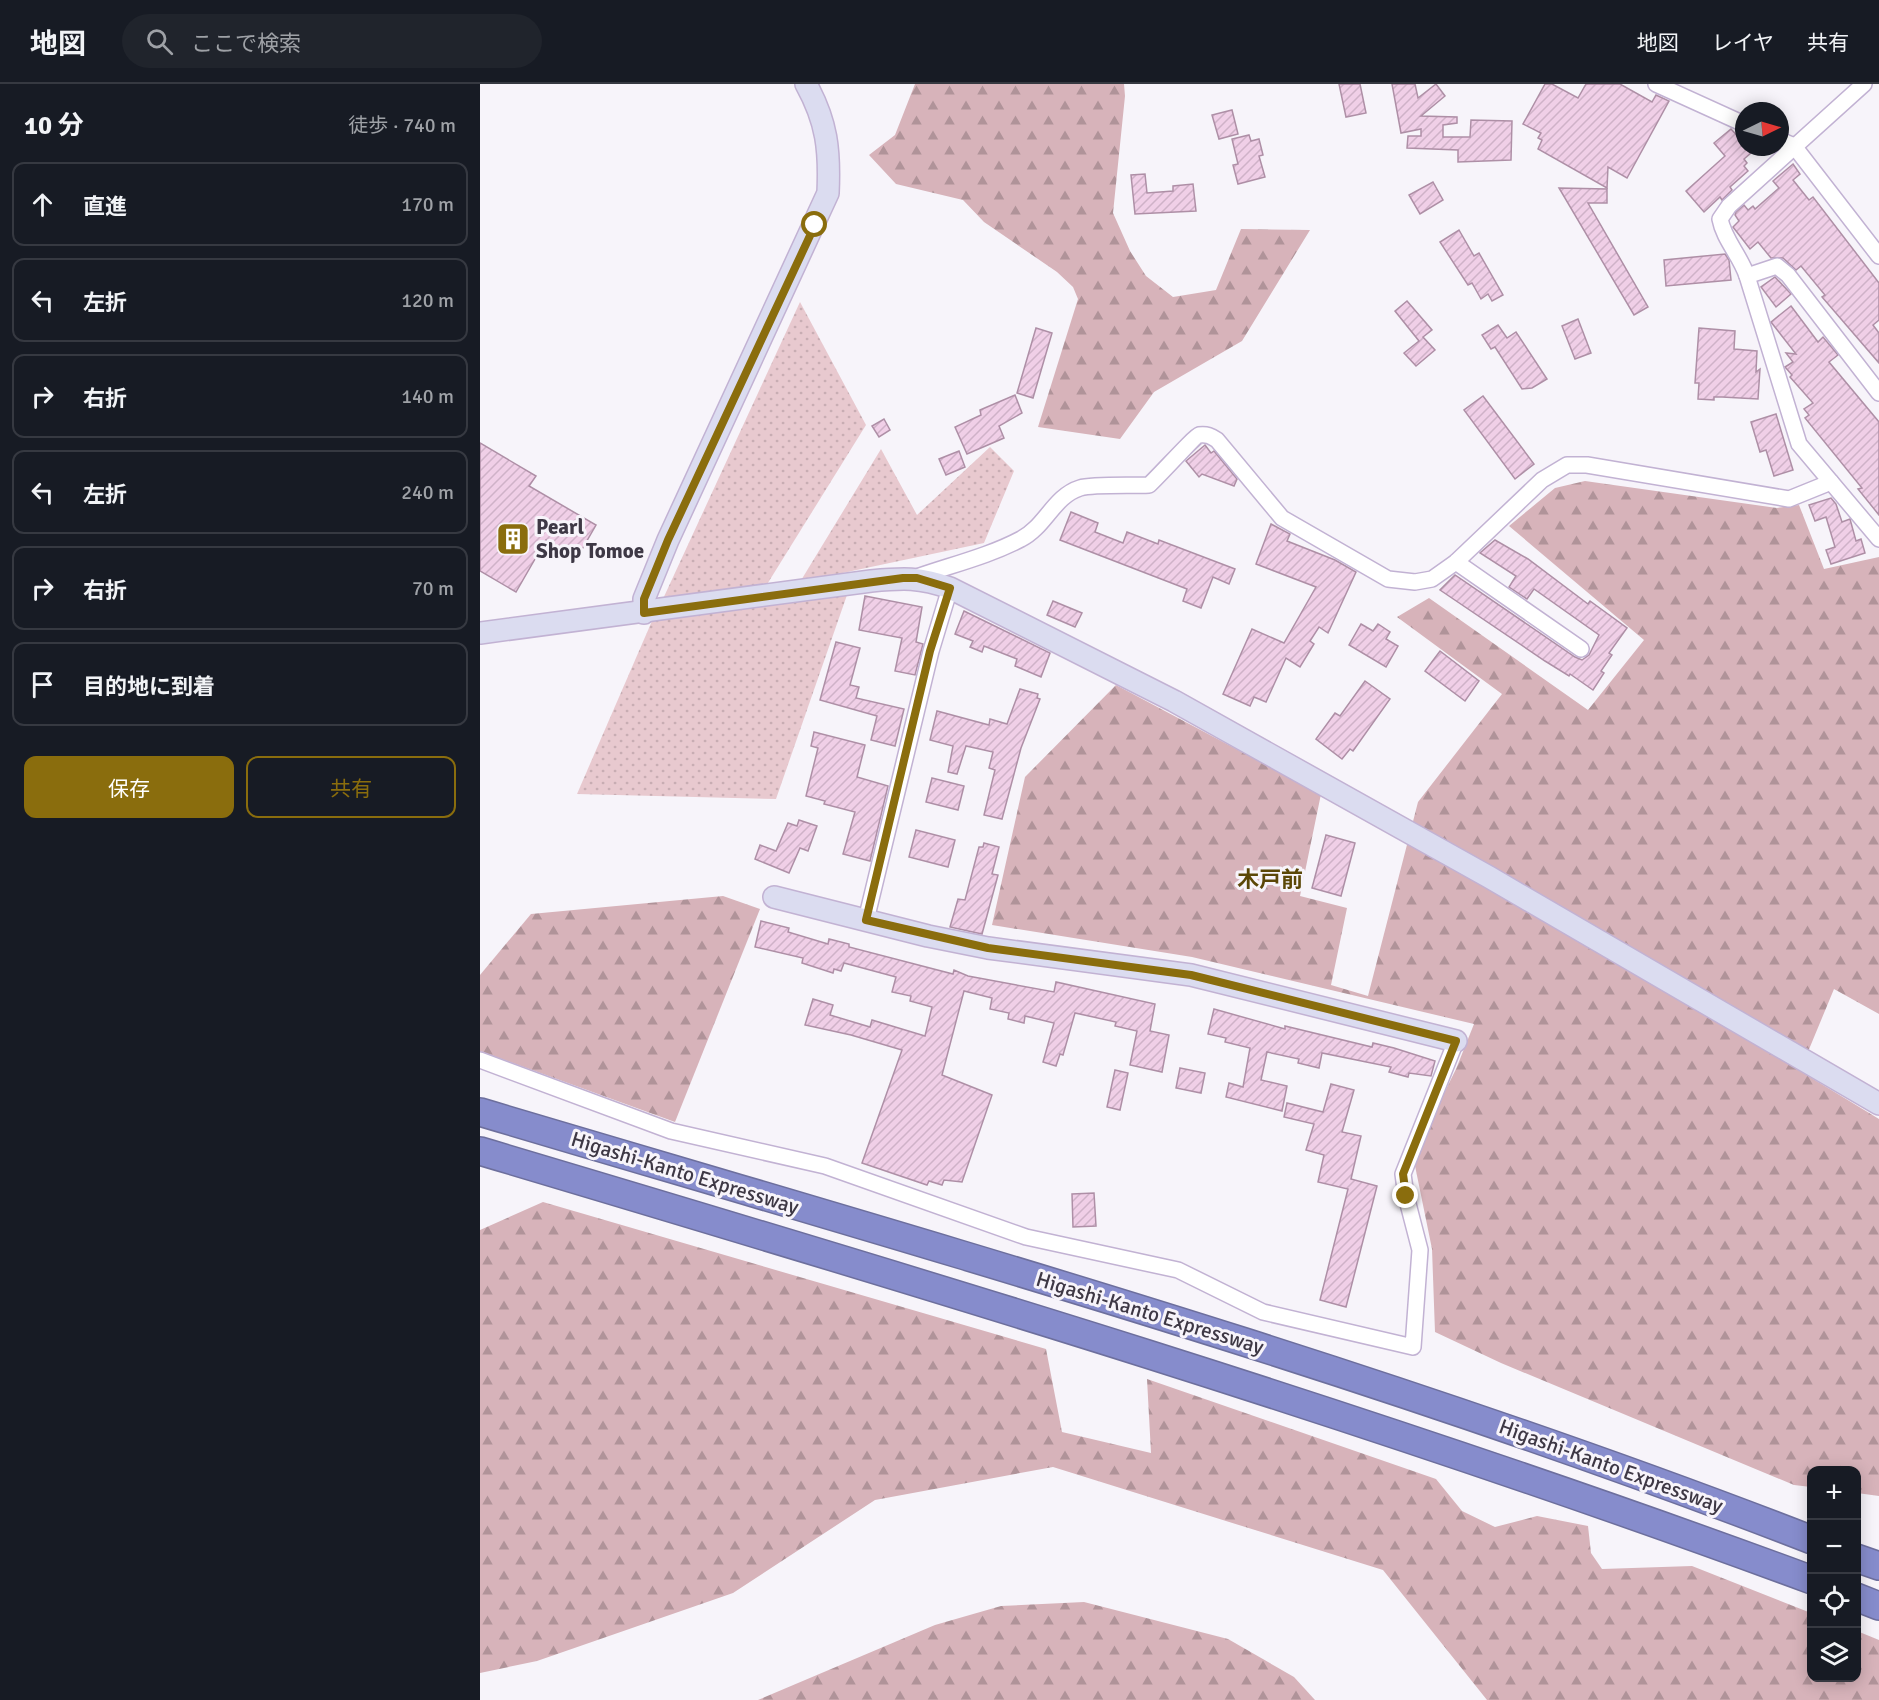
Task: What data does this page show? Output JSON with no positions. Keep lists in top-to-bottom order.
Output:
{
  "streets": {
    "highway": ["Higashi-Kanto Expressway"]
  },
  "districts": ["木戸前"],
  "places": {
    "building": ["Pearl Shop Tomoe"]
  },
  "north": "right",
  "page": {
    "header": "地図",
    "search": "ここで検索",
    "nav": ["地図", "レイヤ", "共有"],
    "heading": ["10 分", "徒歩 · 740 m"],
    "list": [
      ["直進", "170 m"],
      ["左折", "120 m"],
      ["右折", "140 m"],
      ["左折", "240 m"],
      ["右折", "70 m"],
      "目的地に到着"
    ],
    "buttons": ["保存", "共有"],
    "map_buttons": ["+", "−"]
  }
}
